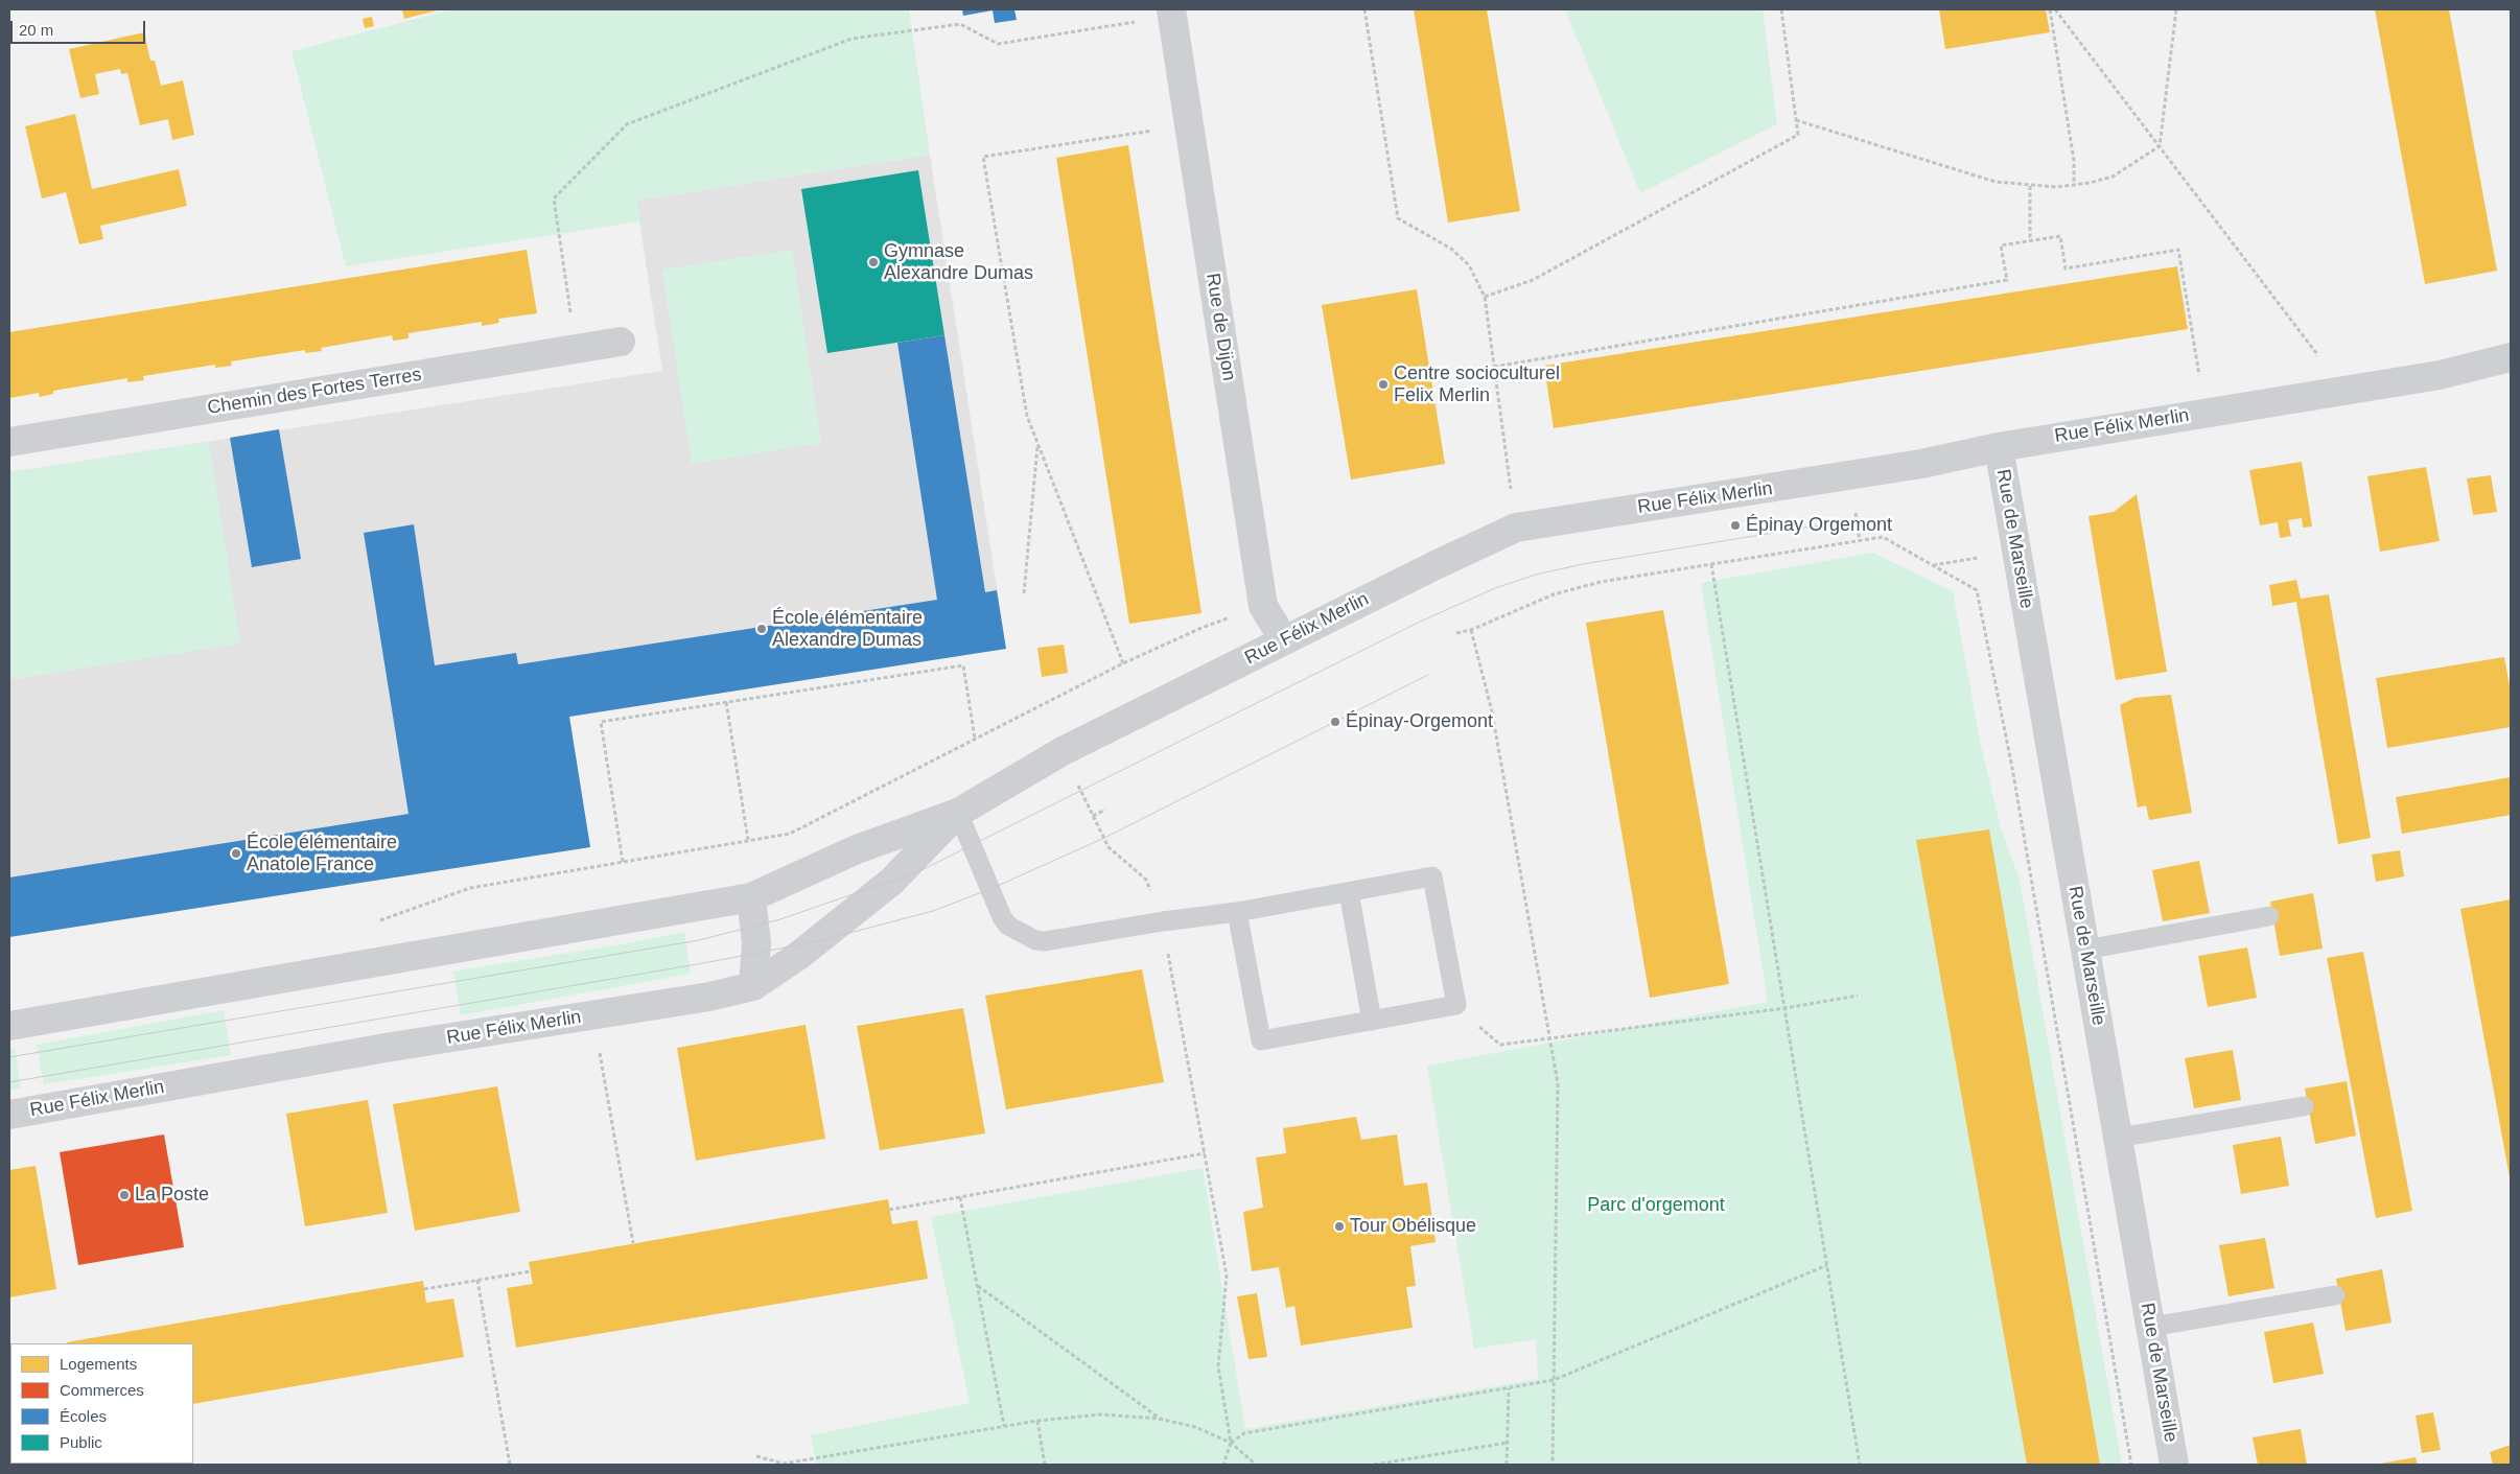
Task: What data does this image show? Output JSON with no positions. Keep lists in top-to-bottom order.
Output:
{
  "streets": {
    "street": [
      "Rue de Dijon",
      "Chemin des Fortes Terres",
      "Rue Félix Merlin",
      "Rue de Marseille"
    ]
  },
  "crossings": [
    ["Rue de Dijon", "Rue Félix Merlin"],
    ["Rue Félix Merlin", "Rue de Marseille"]
  ],
  "parks": ["Parc d'orgemont"],
  "places": [
    "Gymnase Alexandre Dumas",
    "Centre socioculturel Felix Merlin",
    "Épinay Orgemont",
    "École élémentaire Alexandre Dumas",
    "Épinay-Orgemont",
    "École élémentaire Anatole France",
    "La Poste",
    "Tour Obélisque"
  ],
  "legend": [
    "Logements",
    "Commerces",
    "Écoles",
    "Public"
  ],
  "scale_bar": "20 m"
}
